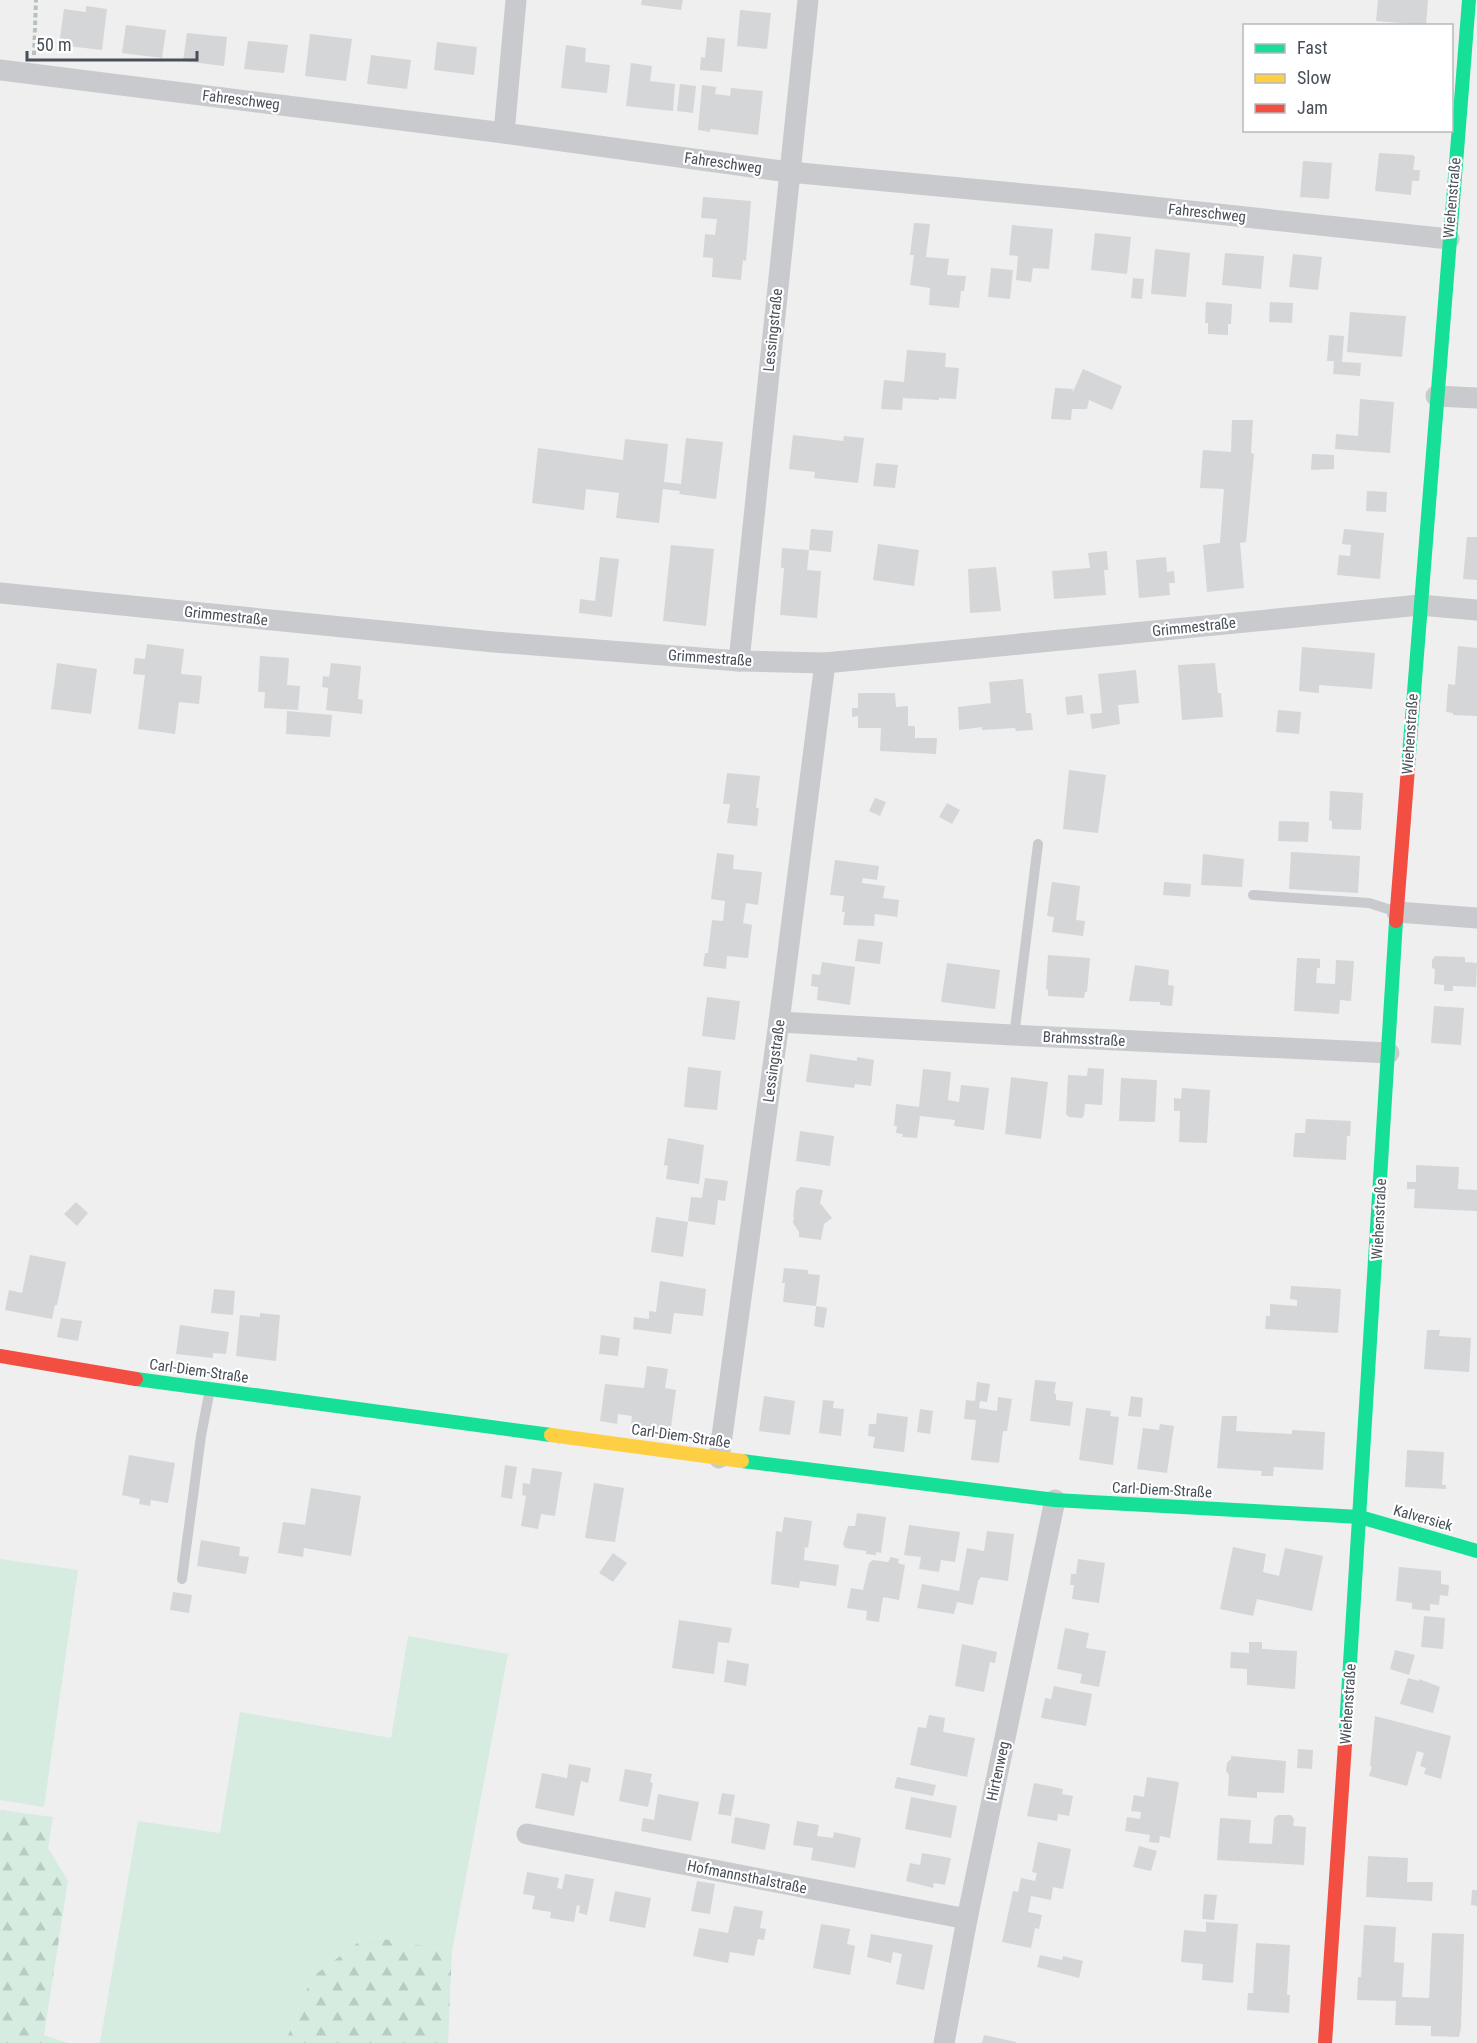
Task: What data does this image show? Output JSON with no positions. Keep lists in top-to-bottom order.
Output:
{
  "streets": {
    "street": [
      "Fahreschweg",
      "Wiehenstraße",
      "Lessingstraße",
      "Grimmestraße",
      "Brahmsstraße",
      "Carl-Diem-Straße",
      "Kalversiek",
      "Hirtenweg",
      "Hofmannsthalstraße"
    ]
  },
  "crossings": [
    ["Fahreschweg", "Wiehenstraße"],
    ["Fahreschweg", "Lessingstraße"],
    ["Wiehenstraße", "Grimmestraße"],
    ["Wiehenstraße", "Brahmsstraße"],
    ["Wiehenstraße", "Carl-Diem-Straße"],
    ["Wiehenstraße", "Kalversiek"],
    ["Lessingstraße", "Grimmestraße"],
    ["Lessingstraße", "Brahmsstraße"],
    ["Lessingstraße", "Carl-Diem-Straße"],
    ["Carl-Diem-Straße", "Kalversiek"],
    ["Carl-Diem-Straße", "Hirtenweg"],
    ["Hirtenweg", "Hofmannsthalstraße"]
  ],
  "legend": ["Fast", "Slow", "Jam"],
  "scale_bar": "50 m"
}
